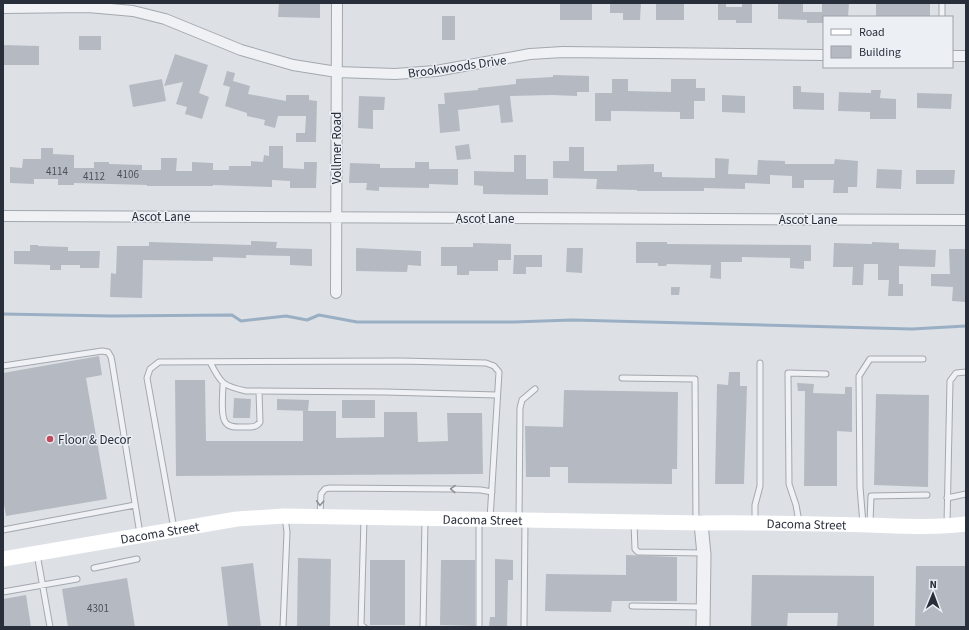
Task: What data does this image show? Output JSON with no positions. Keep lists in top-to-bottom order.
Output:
{
  "streets": {
    "main road": ["Dacoma Street"],
    "street": ["Brookwoods Drive", "Vollmer Road", "Ascot Lane"]
  },
  "crossings": [
    ["Brookwoods Drive", "Vollmer Road"],
    ["Vollmer Road", "Ascot Lane"]
  ],
  "places": ["Floor & Decor"],
  "house_numbers": [
    "4114",
    "4106",
    "4112",
    "4301"
  ],
  "legend": ["Road", "Building"],
  "north": "top"
}
